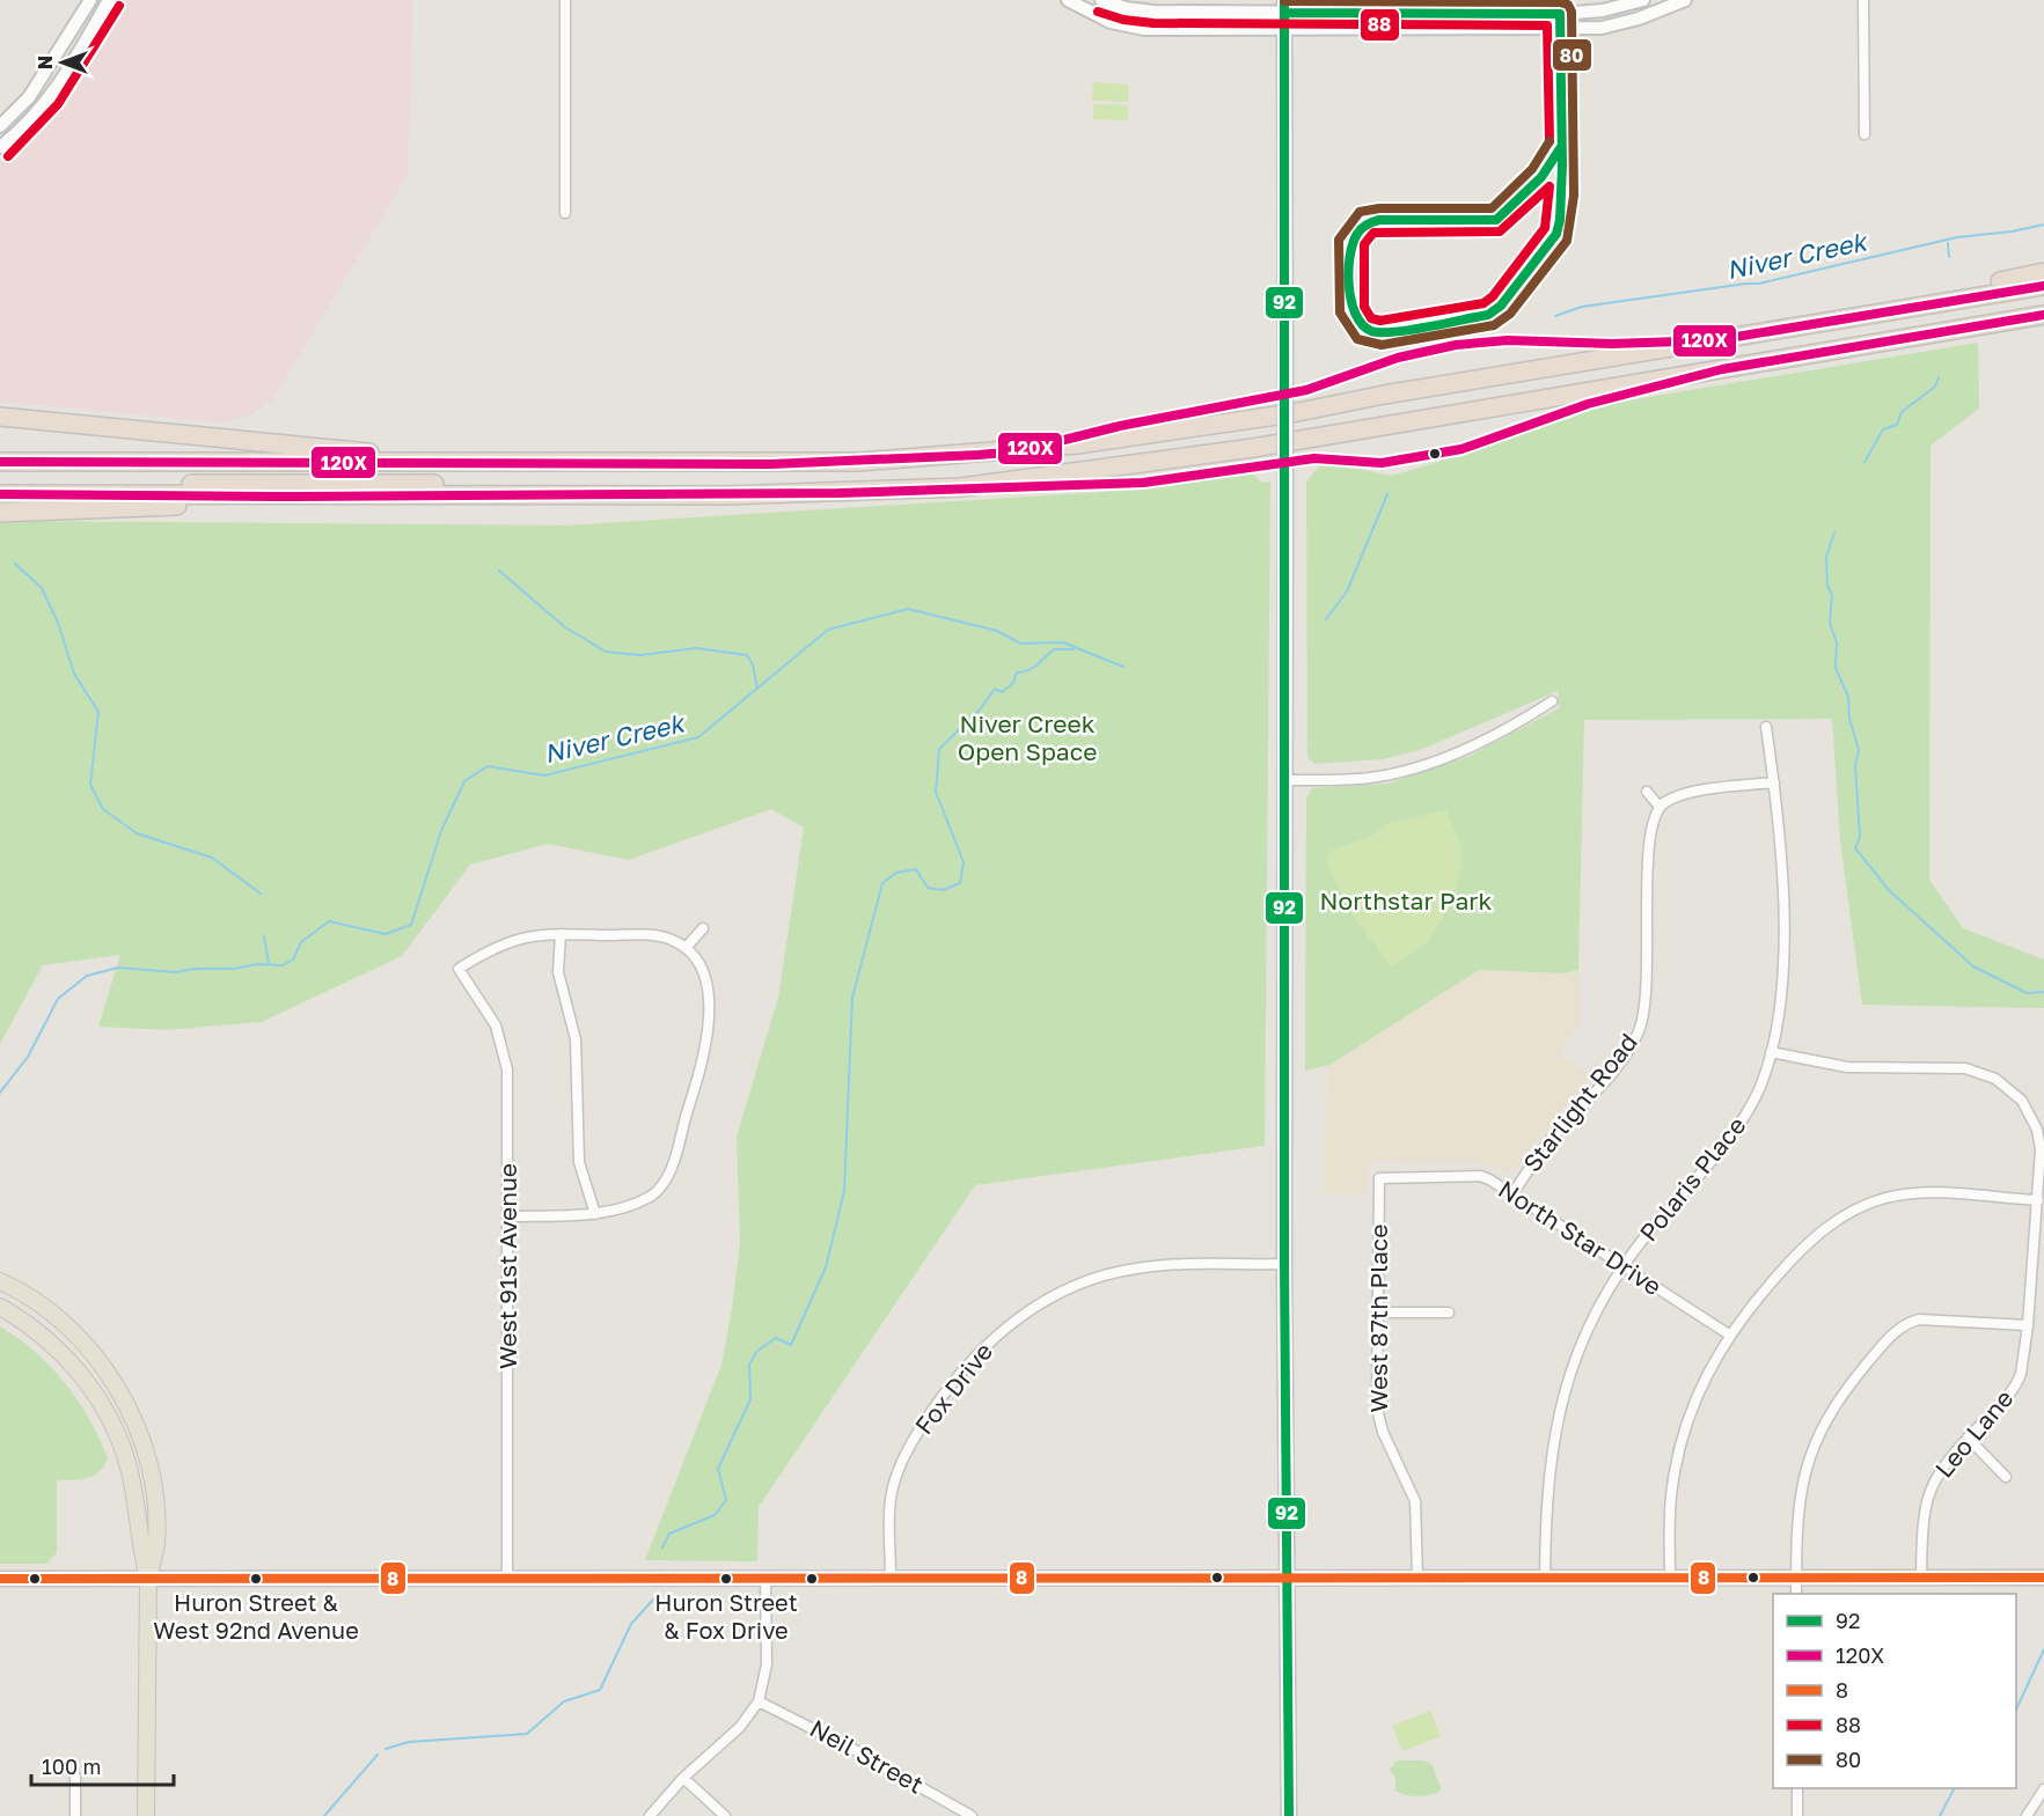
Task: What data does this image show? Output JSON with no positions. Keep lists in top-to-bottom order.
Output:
{
  "streets": {
    "street": [
      "Starlight Road",
      "Polaris Place",
      "North Star Drive",
      "West 91st Avenue",
      "West 87th Place",
      "Fox Drive",
      "Leo Lane",
      "Neil Street"
    ]
  },
  "crossings": [
    ["Starlight Road", "North Star Drive"],
    ["Polaris Place", "North Star Drive"],
    ["Polaris Place", "Leo Lane"],
    ["North Star Drive", "West 87th Place"]
  ],
  "water": ["Niver Creek"],
  "parks": ["Niver Creek Open Space", "Northstar Park"],
  "places": ["Huron Street & West 92nd Avenue", "Huron Street & Fox Drive"],
  "lines": [
    "transit line 92",
    "transit line 80",
    "transit line 88",
    "transit line 120X",
    "transit line 8"
  ],
  "legend": [
    "92",
    "120X",
    "8",
    "88",
    "80"
  ],
  "scale_bar": "100 m",
  "north": "left"
}
